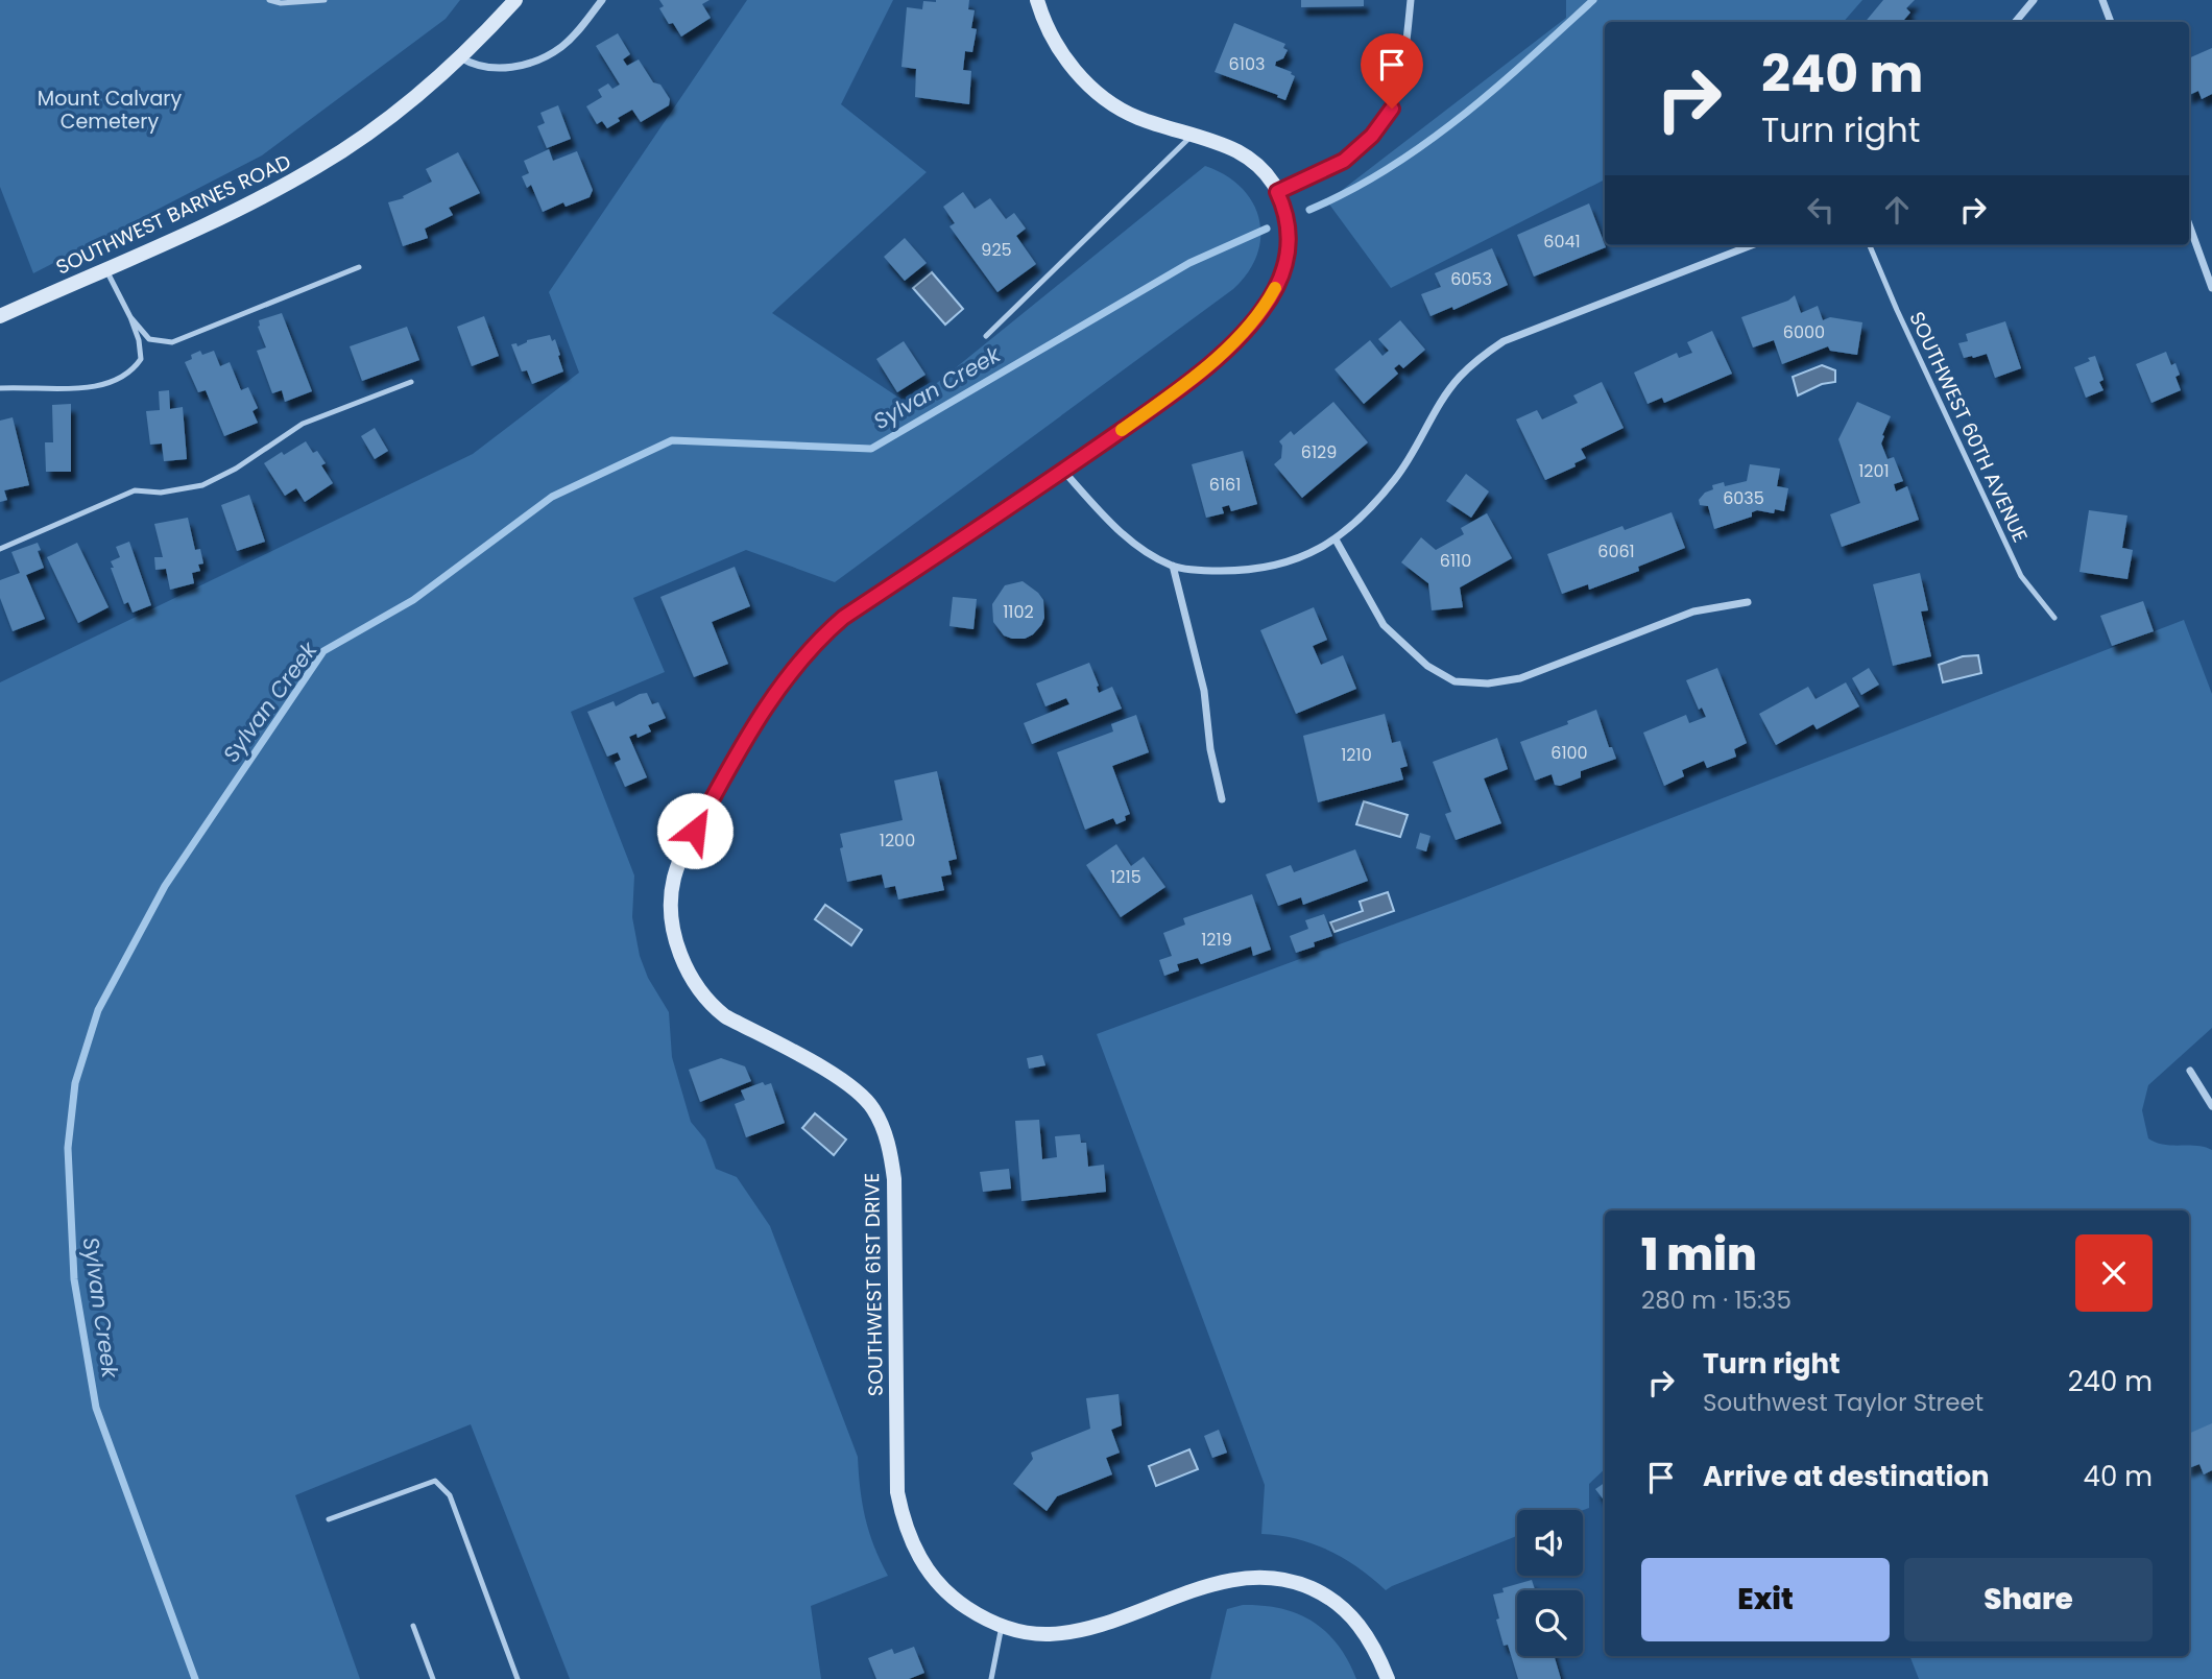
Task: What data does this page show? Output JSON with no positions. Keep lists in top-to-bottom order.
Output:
{
  "streets": {
    "street": ["SOUTHWEST BARNES ROAD", "SOUTHWEST 61ST DRIVE"],
    "lane": ["SOUTHWEST 60TH AVENUE"]
  },
  "water": ["Sylvan Creek"],
  "parks": ["Mount Calvary Cemetery"],
  "house_numbers": [
    "6103",
    "6041",
    "925",
    "6053",
    "6000",
    "6129",
    "1201",
    "6161",
    "6035",
    "6061",
    "6110",
    "1102",
    "6100",
    "1210",
    "1200",
    "1215",
    "1219"
  ],
  "page": {
    "turn": ["240 m", "Turn right"],
    "heading": ["1 min", "280 m · 15:35"],
    "list": [
      {
        "name": "Turn right",
        "note": "Southwest Taylor Street",
        "value": "240 m"
      },
      {
        "name": "Arrive at destination",
        "value": "40 m"
      }
    ],
    "buttons": ["Exit", "Share"]
  }
}
